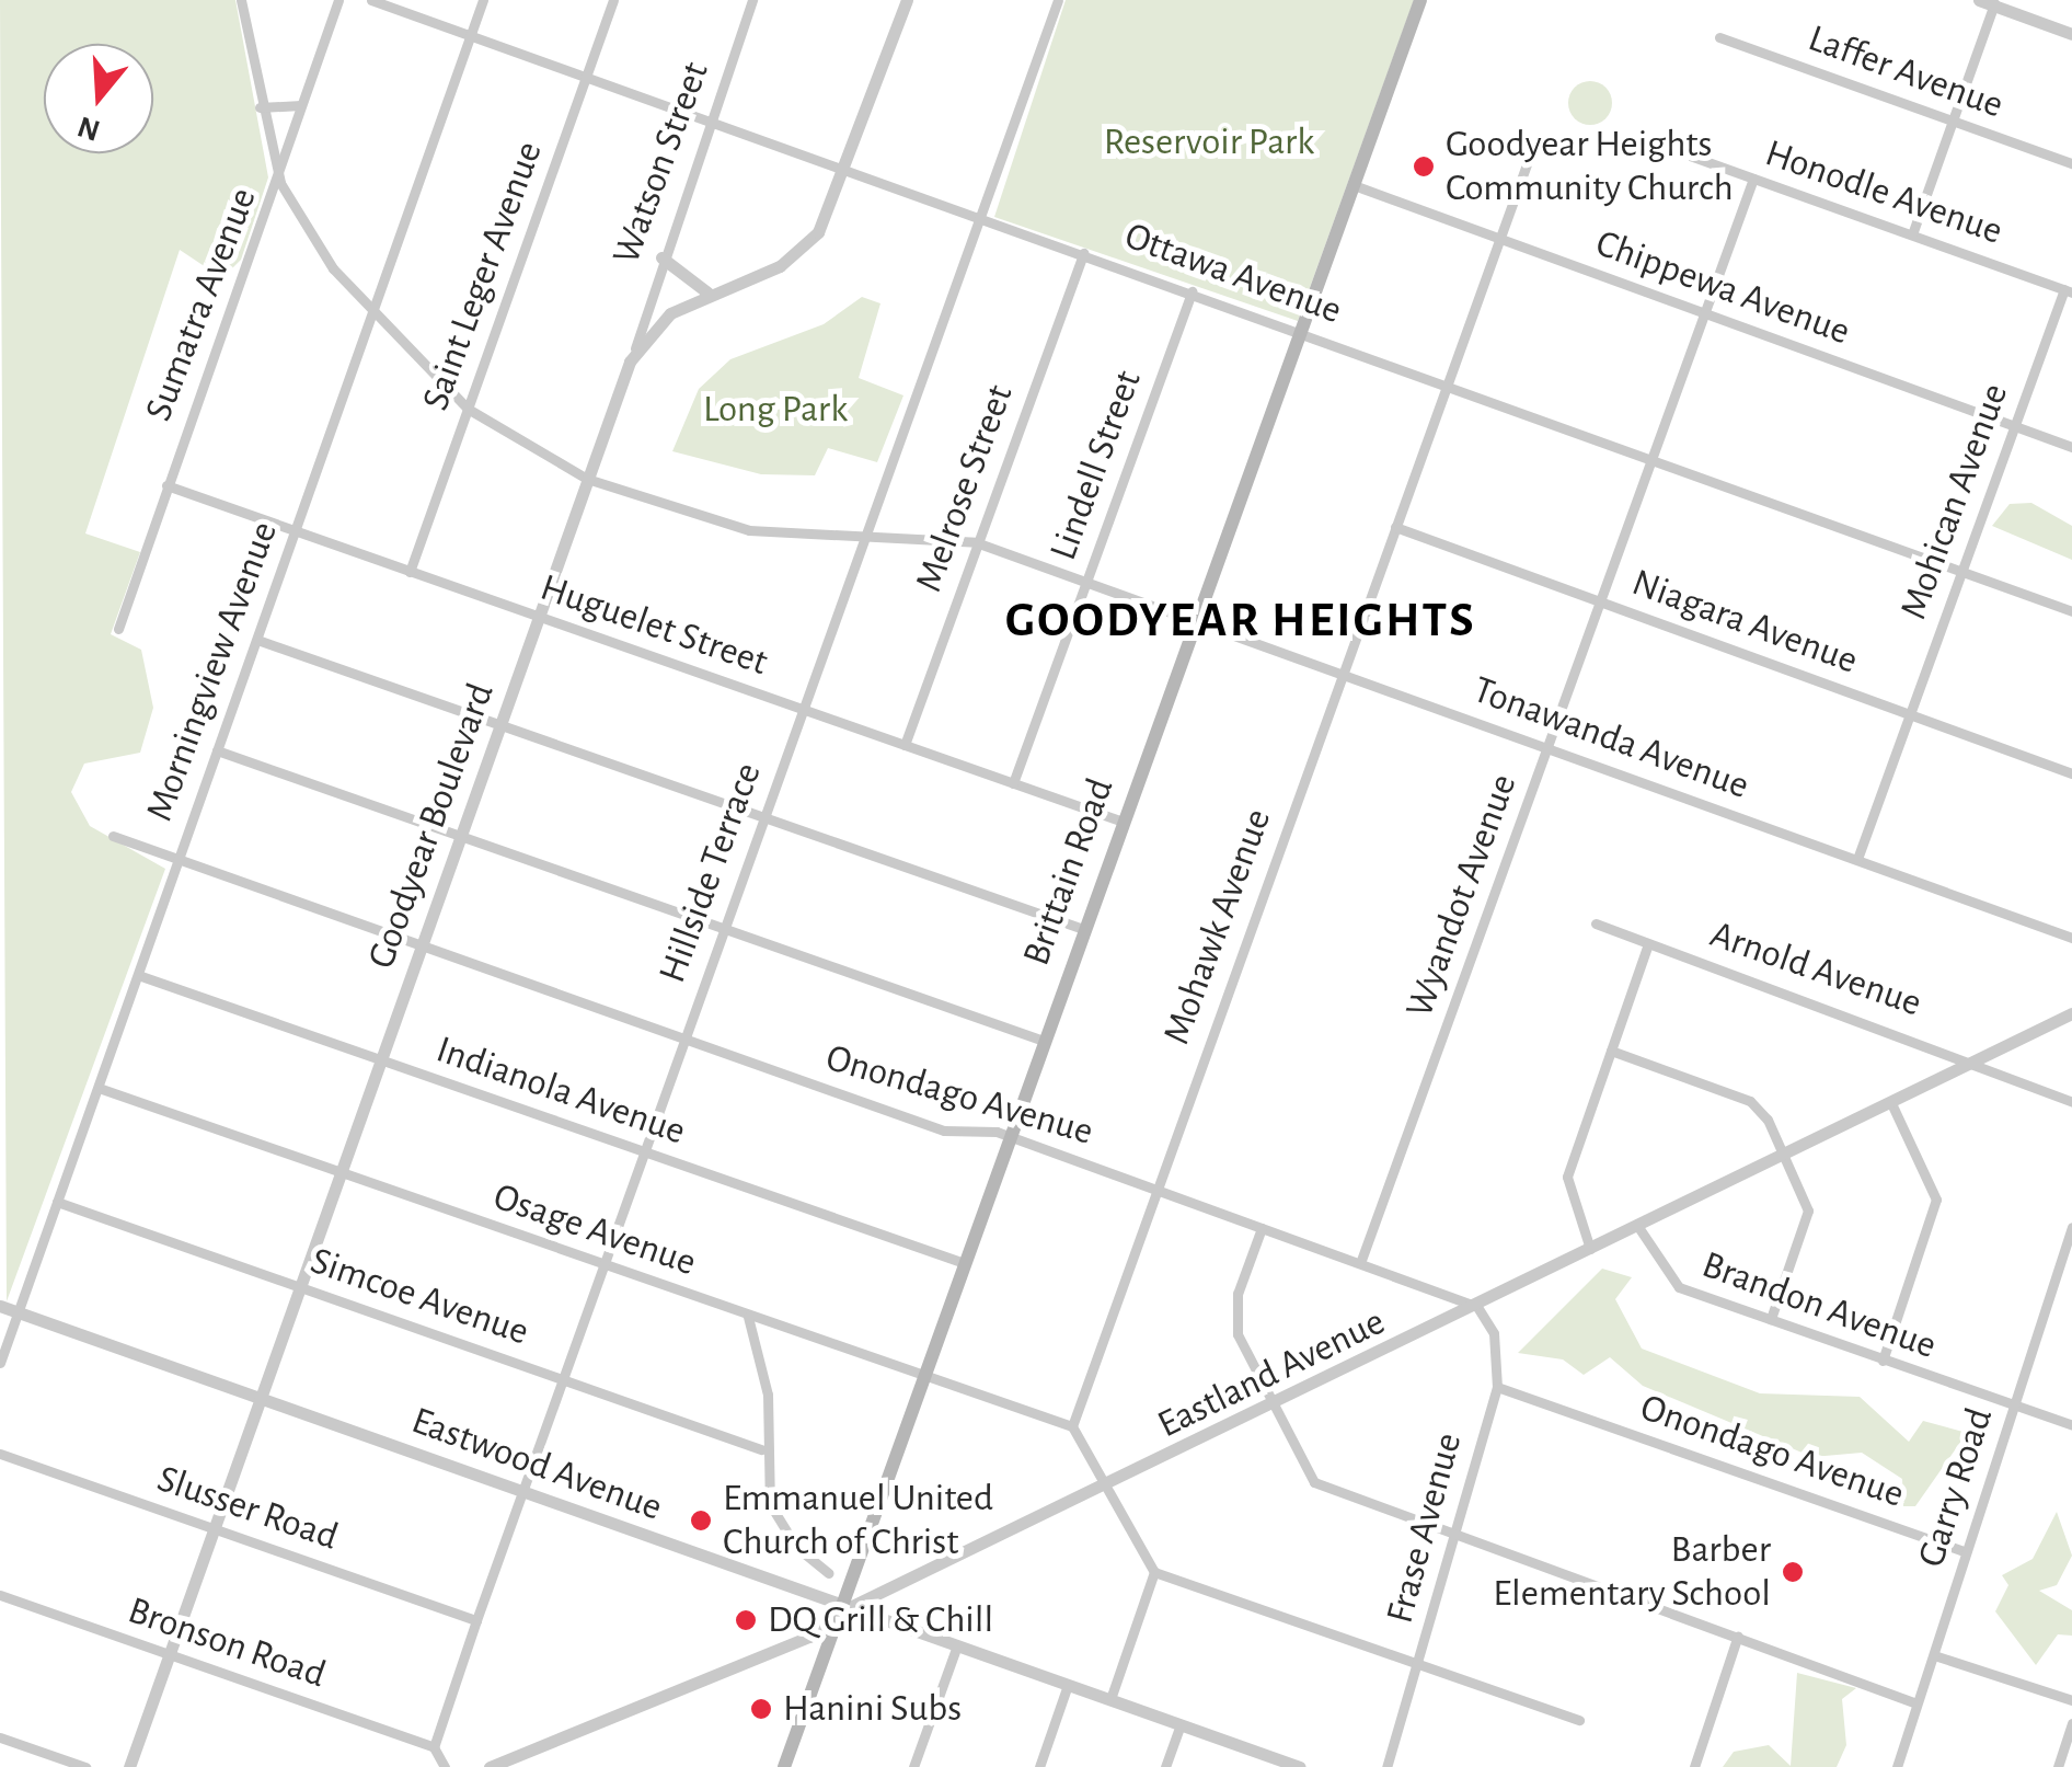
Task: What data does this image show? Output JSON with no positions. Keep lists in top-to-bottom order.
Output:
{
  "streets": {
    "main road": ["Brittain Road"],
    "street": [
      "Laffer Avenue",
      "Watson Street",
      "Honodle Avenue",
      "Ottawa Avenue",
      "Saint Leger Avenue",
      "Chippewa Avenue",
      "Sumatra Avenue",
      "Lindell Street",
      "Melrose Street",
      "Mohican Avenue",
      "Niagara Avenue",
      "Huguelet Street",
      "Morningview Avenue",
      "Tonawanda Avenue",
      "Goodyear Boulevard",
      "Hillside Terrace",
      "Wyandot Avenue",
      "Mohawk Avenue",
      "Arnold Avenue",
      "Indianola Avenue",
      "Onondago Avenue",
      "Osage Avenue",
      "Simcoe Avenue",
      "Brandon Avenue",
      "Eastland Avenue",
      "Eastwood Avenue",
      "Garry Road",
      "Slusser Road",
      "Frase Avenue",
      "Bronson Road"
    ]
  },
  "crossings": [
    ["Watson Street", "Ottawa Avenue"],
    ["Watson Street", "Goodyear Boulevard"],
    ["Honodle Avenue", "Mohican Avenue"],
    ["Honodle Avenue", "Wyandot Avenue"],
    ["Ottawa Avenue", "Saint Leger Avenue"],
    ["Ottawa Avenue", "Lindell Street"],
    ["Ottawa Avenue", "Melrose Street"],
    ["Ottawa Avenue", "Mohican Avenue"],
    ["Ottawa Avenue", "Morningview Avenue"],
    ["Ottawa Avenue", "Brittain Road"],
    ["Ottawa Avenue", "Hillside Terrace"],
    ["Ottawa Avenue", "Wyandot Avenue"],
    ["Ottawa Avenue", "Mohawk Avenue"],
    ["Saint Leger Avenue", "Huguelet Street"],
    ["Saint Leger Avenue", "Tonawanda Avenue"],
    ["Chippewa Avenue", "Mohican Avenue"],
    ["Chippewa Avenue", "Brittain Road"],
    ["Chippewa Avenue", "Wyandot Avenue"],
    ["Chippewa Avenue", "Mohawk Avenue"],
    ["Sumatra Avenue", "Huguelet Street"],
    ["Sumatra Avenue", "Tonawanda Avenue"],
    ["Lindell Street", "Huguelet Street"],
    ["Lindell Street", "Tonawanda Avenue"],
    ["Melrose Street", "Huguelet Street"],
    ["Melrose Street", "Tonawanda Avenue"],
    ["Mohican Avenue", "Niagara Avenue"],
    ["Mohican Avenue", "Tonawanda Avenue"],
    ["Niagara Avenue", "Wyandot Avenue"],
    ["Niagara Avenue", "Mohawk Avenue"],
    ["Huguelet Street", "Morningview Avenue"],
    ["Huguelet Street", "Goodyear Boulevard"],
    ["Huguelet Street", "Brittain Road"],
    ["Huguelet Street", "Hillside Terrace"],
    ["Morningview Avenue", "Tonawanda Avenue"],
    ["Morningview Avenue", "Indianola Avenue"],
    ["Morningview Avenue", "Onondago Avenue"],
    ["Morningview Avenue", "Osage Avenue"],
    ["Morningview Avenue", "Simcoe Avenue"],
    ["Morningview Avenue", "Eastwood Avenue"],
    ["Tonawanda Avenue", "Goodyear Boulevard"],
    ["Tonawanda Avenue", "Brittain Road"],
    ["Tonawanda Avenue", "Hillside Terrace"],
    ["Tonawanda Avenue", "Wyandot Avenue"],
    ["Tonawanda Avenue", "Mohawk Avenue"],
    ["Goodyear Boulevard", "Indianola Avenue"],
    ["Goodyear Boulevard", "Onondago Avenue"],
    ["Goodyear Boulevard", "Osage Avenue"],
    ["Goodyear Boulevard", "Simcoe Avenue"],
    ["Goodyear Boulevard", "Eastwood Avenue"],
    ["Goodyear Boulevard", "Slusser Road"],
    ["Goodyear Boulevard", "Bronson Road"],
    ["Brittain Road", "Indianola Avenue"],
    ["Brittain Road", "Onondago Avenue"],
    ["Brittain Road", "Osage Avenue"],
    ["Brittain Road", "Eastland Avenue"],
    ["Brittain Road", "Eastwood Avenue"],
    ["Hillside Terrace", "Indianola Avenue"],
    ["Hillside Terrace", "Onondago Avenue"],
    ["Hillside Terrace", "Osage Avenue"],
    ["Hillside Terrace", "Simcoe Avenue"],
    ["Hillside Terrace", "Eastwood Avenue"],
    ["Hillside Terrace", "Slusser Road"],
    ["Hillside Terrace", "Bronson Road"],
    ["Wyandot Avenue", "Onondago Avenue"],
    ["Mohawk Avenue", "Onondago Avenue"],
    ["Mohawk Avenue", "Osage Avenue"],
    ["Arnold Avenue", "Eastland Avenue"],
    ["Onondago Avenue", "Eastland Avenue"],
    ["Onondago Avenue", "Garry Road"],
    ["Onondago Avenue", "Frase Avenue"],
    ["Brandon Avenue", "Eastland Avenue"],
    ["Brandon Avenue", "Garry Road"],
    ["Eastland Avenue", "Eastwood Avenue"],
    ["Eastland Avenue", "Frase Avenue"]
  ],
  "districts": ["GOODYEAR HEIGHTS"],
  "parks": ["Reservoir Park", "Long Park"],
  "places": [
    "Goodyear Heights Community Church",
    "Emmanuel United Church of Christ",
    "Barber Elementary School",
    "DQ Grill & Chill",
    "Hanini Subs"
  ],
  "north": "bottom"
}
